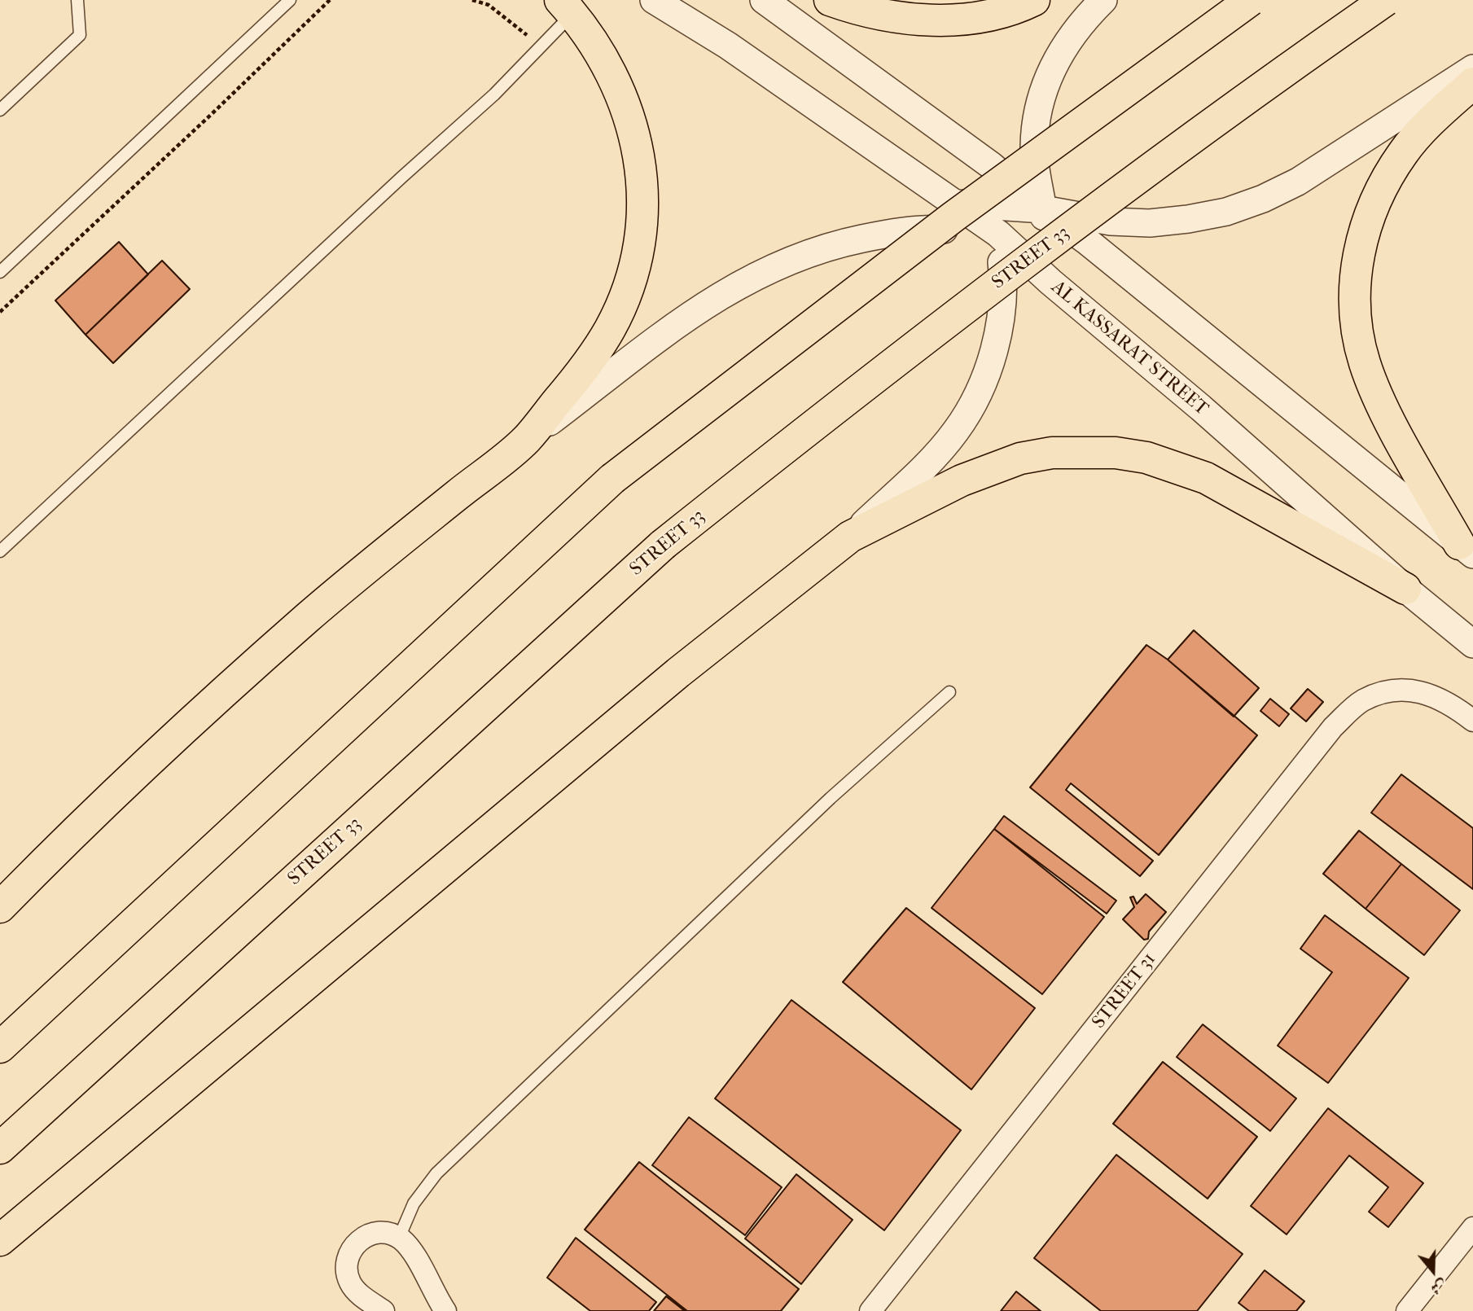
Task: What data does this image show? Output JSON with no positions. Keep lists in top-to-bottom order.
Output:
{
  "streets": {
    "highway": ["STREET 33"],
    "street": ["AL KASSARAT STREET", "STREET 31"]
  },
  "north": "bottom"
}
